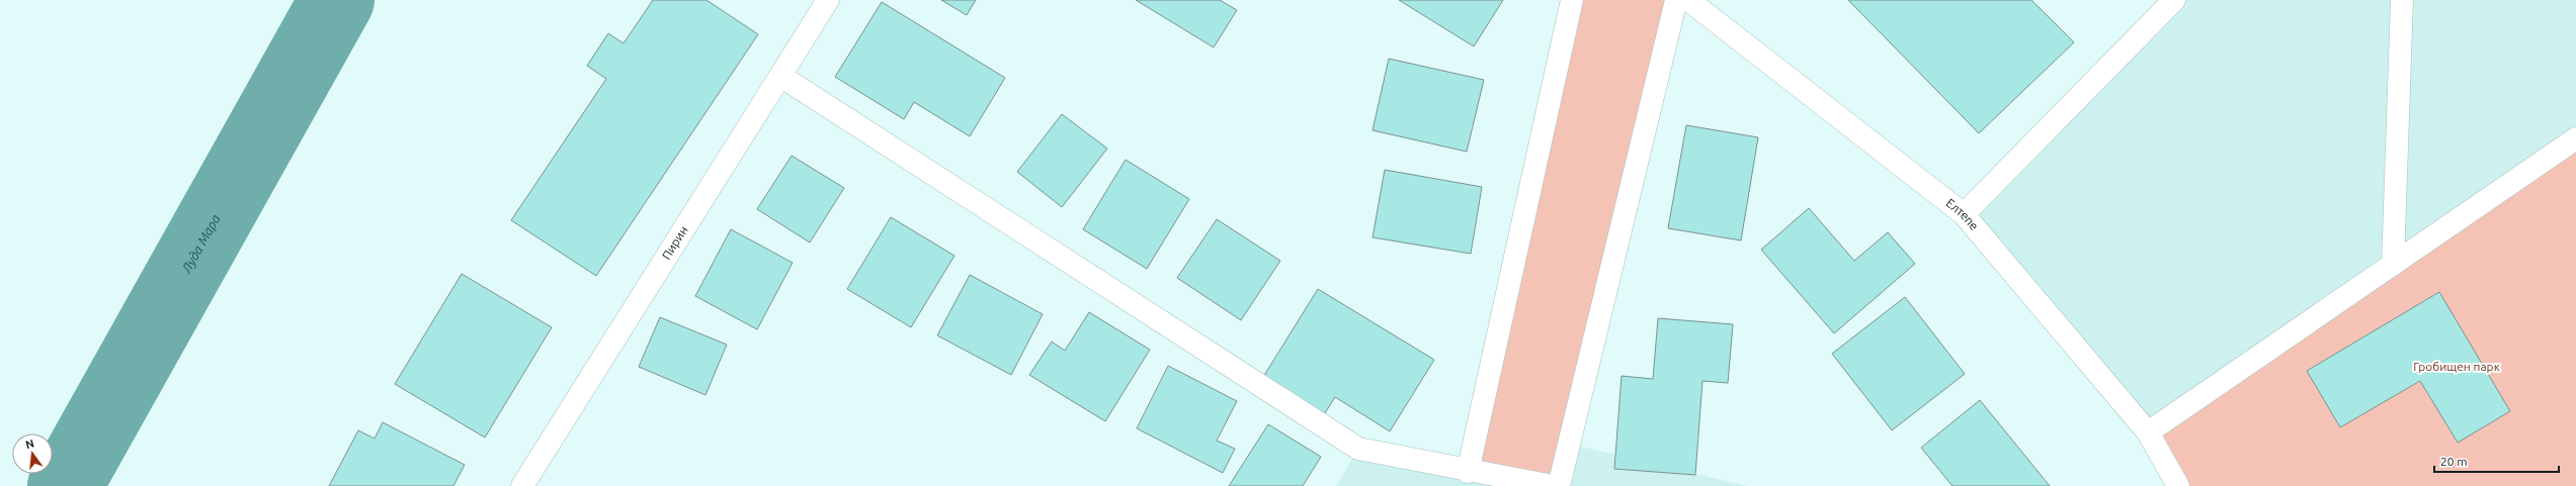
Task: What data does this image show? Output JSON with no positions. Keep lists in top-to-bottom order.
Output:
{
  "streets": {
    "street": ["Елтепе", "Пирин"]
  },
  "water": ["Луда Мара"],
  "parks": ["Гробищен парк"],
  "scale_bar": "20 m",
  "north": "top"
}
